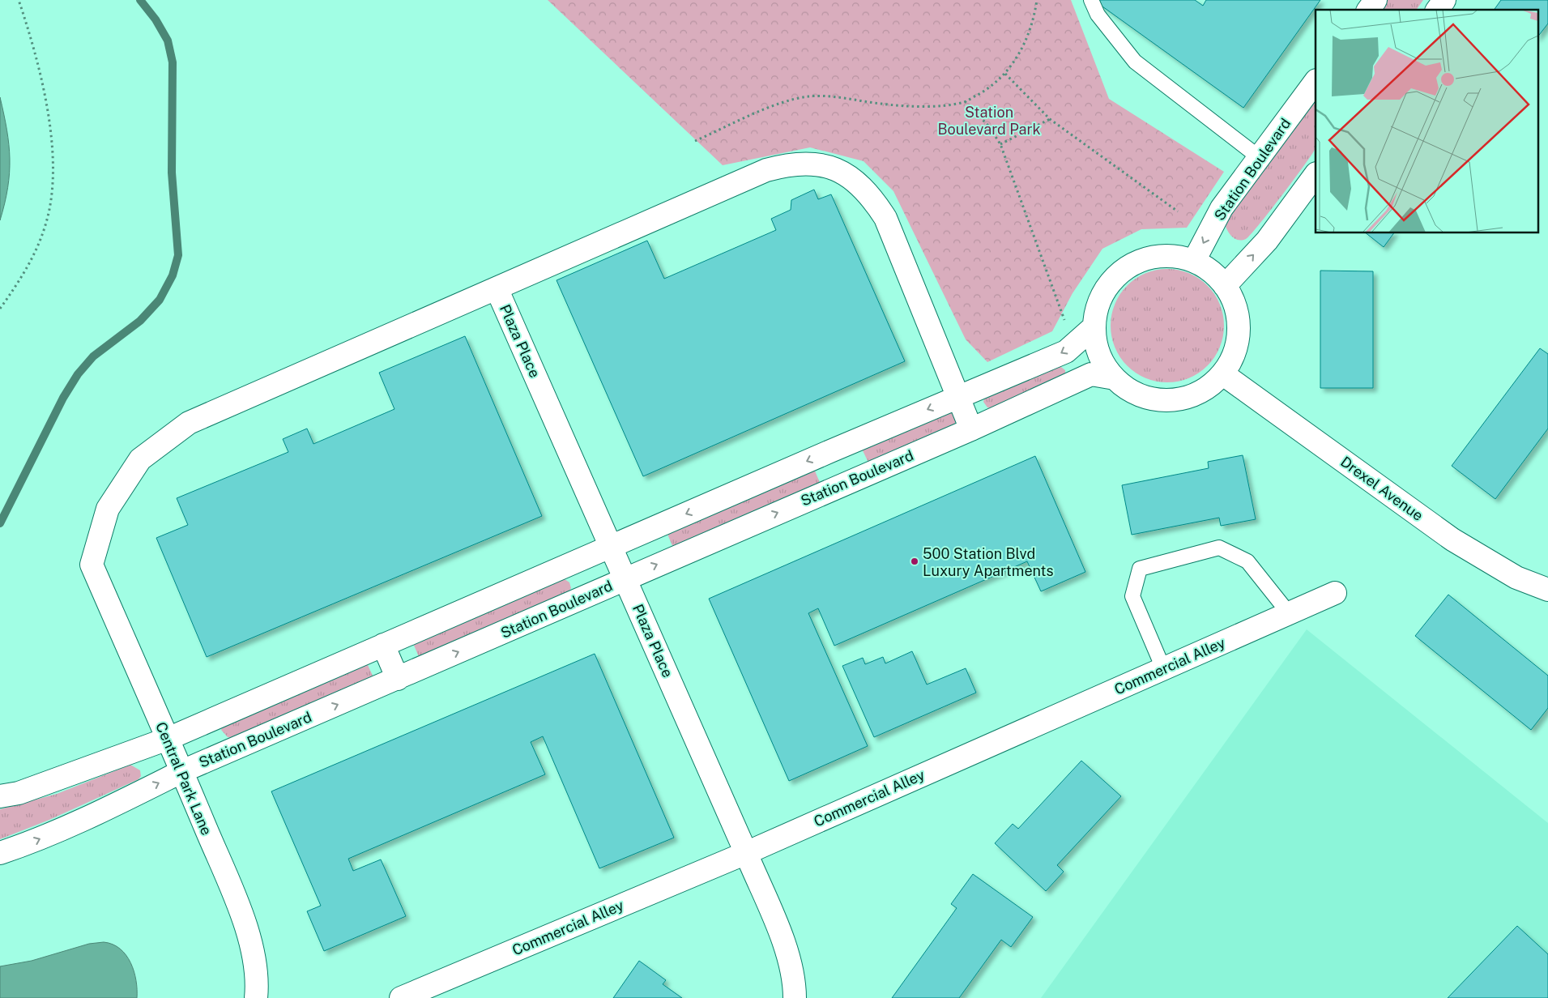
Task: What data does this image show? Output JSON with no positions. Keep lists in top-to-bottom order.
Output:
{
  "streets": {
    "street": [
      "Station Boulevard",
      "Plaza Place",
      "Drexel Avenue",
      "Commercial Alley",
      "Central Park Lane"
    ]
  },
  "crossings": [
    ["Station Boulevard", "Plaza Place"],
    ["Station Boulevard", "Drexel Avenue"],
    ["Station Boulevard", "Central Park Lane"],
    ["Plaza Place", "Commercial Alley"],
    ["Plaza Place", "Central Park Lane"]
  ],
  "parks": ["Station Boulevard Park"],
  "places": ["500 Station Blvd Luxury Apartments"]
}
